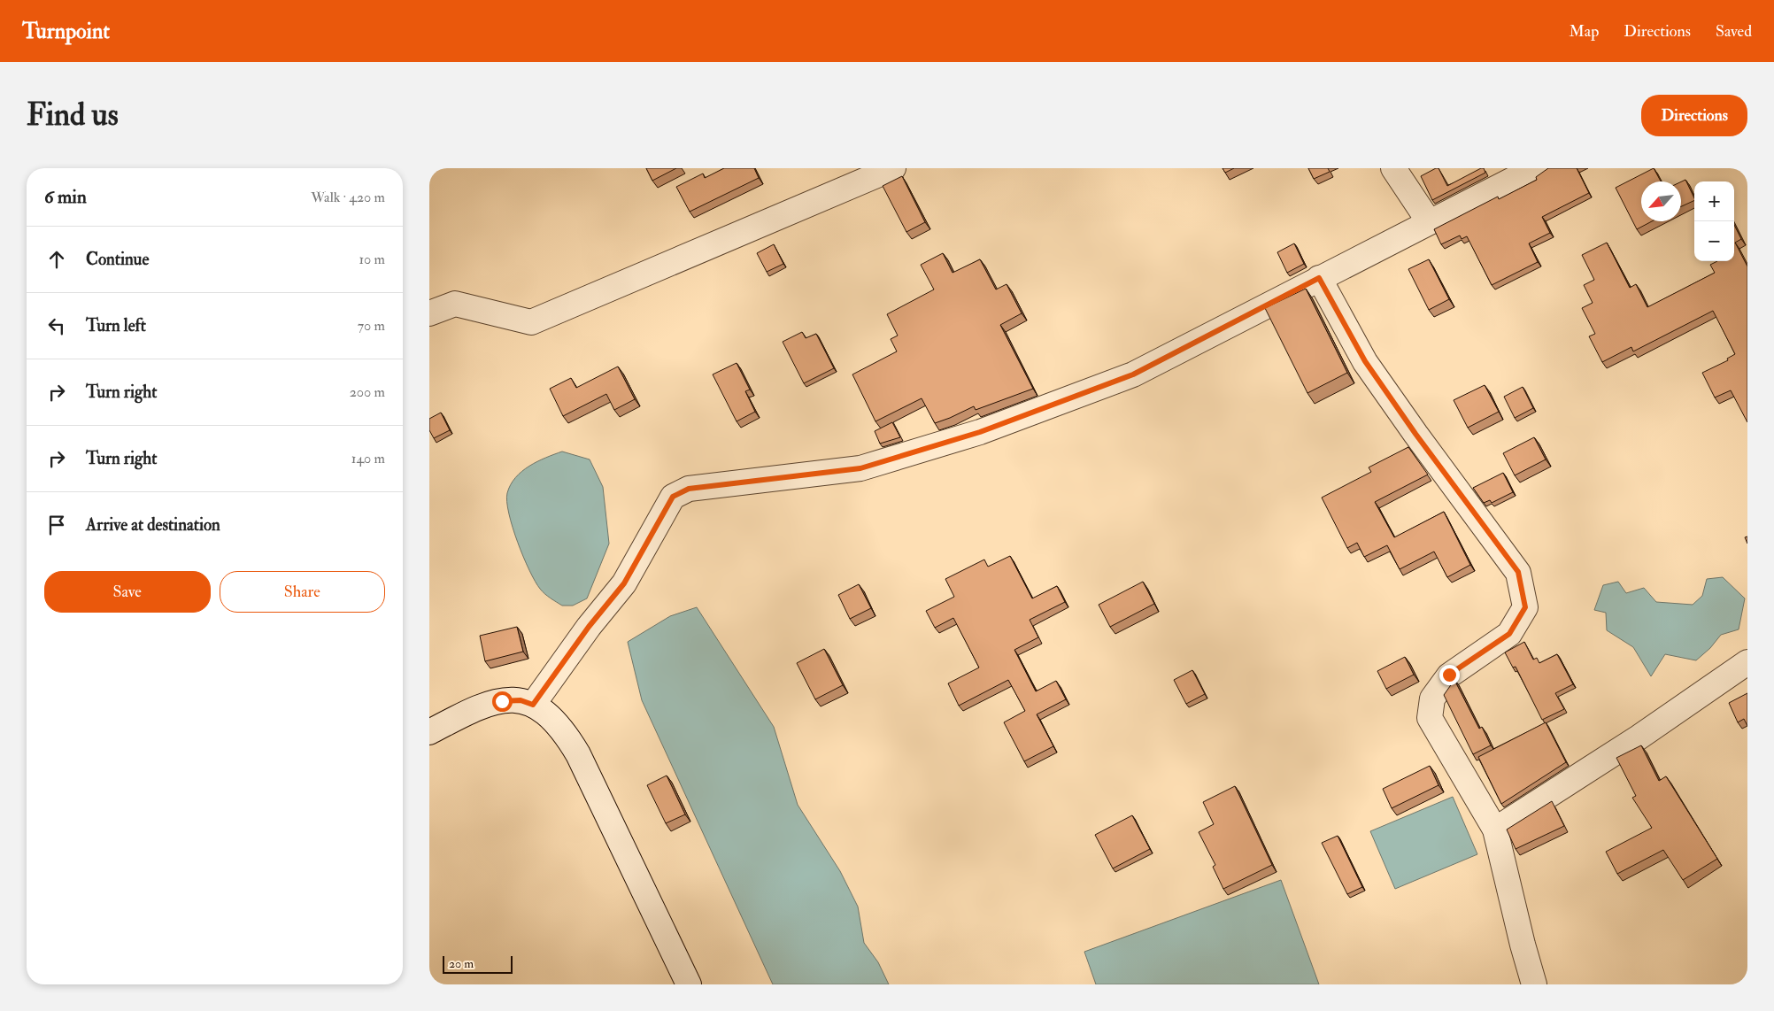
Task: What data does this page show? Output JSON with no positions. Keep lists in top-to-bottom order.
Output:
{
  "scale_bar": "20 m",
  "north": "bottom left",
  "page": {
    "header": "Turnpoint",
    "nav": ["Map", "Directions", "Saved"],
    "buttons": [
      "Directions",
      ["Save", "Share"]
    ],
    "title": "Find us",
    "heading": ["6 min", "Walk · 420 m"],
    "map_buttons": ["+", "−"],
    "list": [
      ["Continue", "10 m"],
      ["Turn left", "70 m"],
      ["Turn right", "200 m"],
      ["Turn right", "140 m"],
      "Arrive at destination"
    ],
    "scale": "20 m"
  }
}
